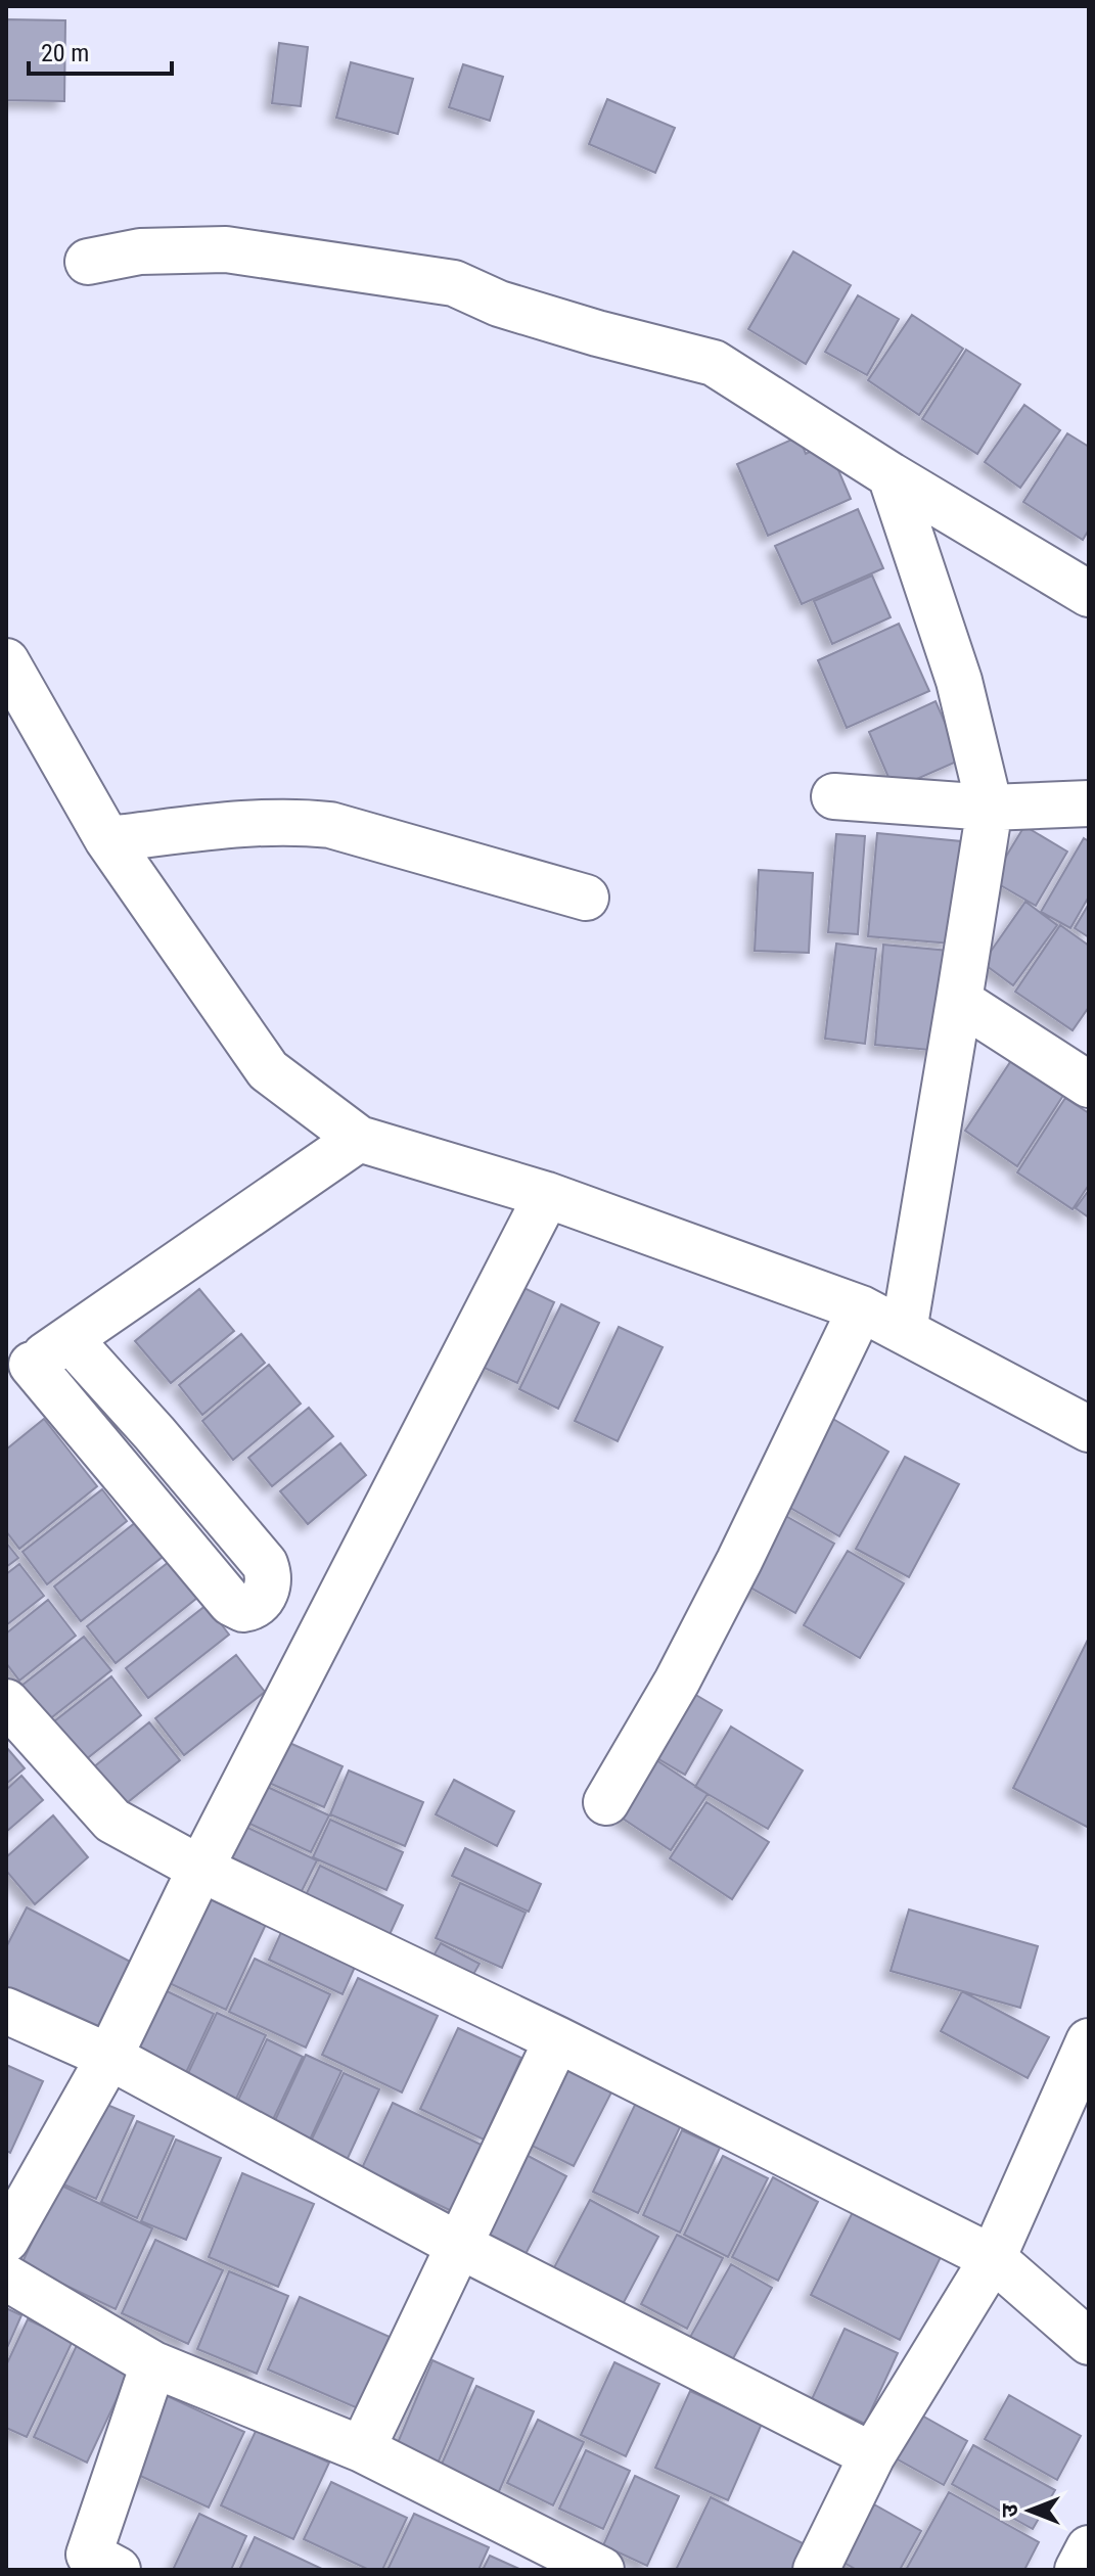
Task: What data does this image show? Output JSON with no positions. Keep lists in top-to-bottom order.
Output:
{
  "scale_bar": "20 m",
  "north": "left"
}
